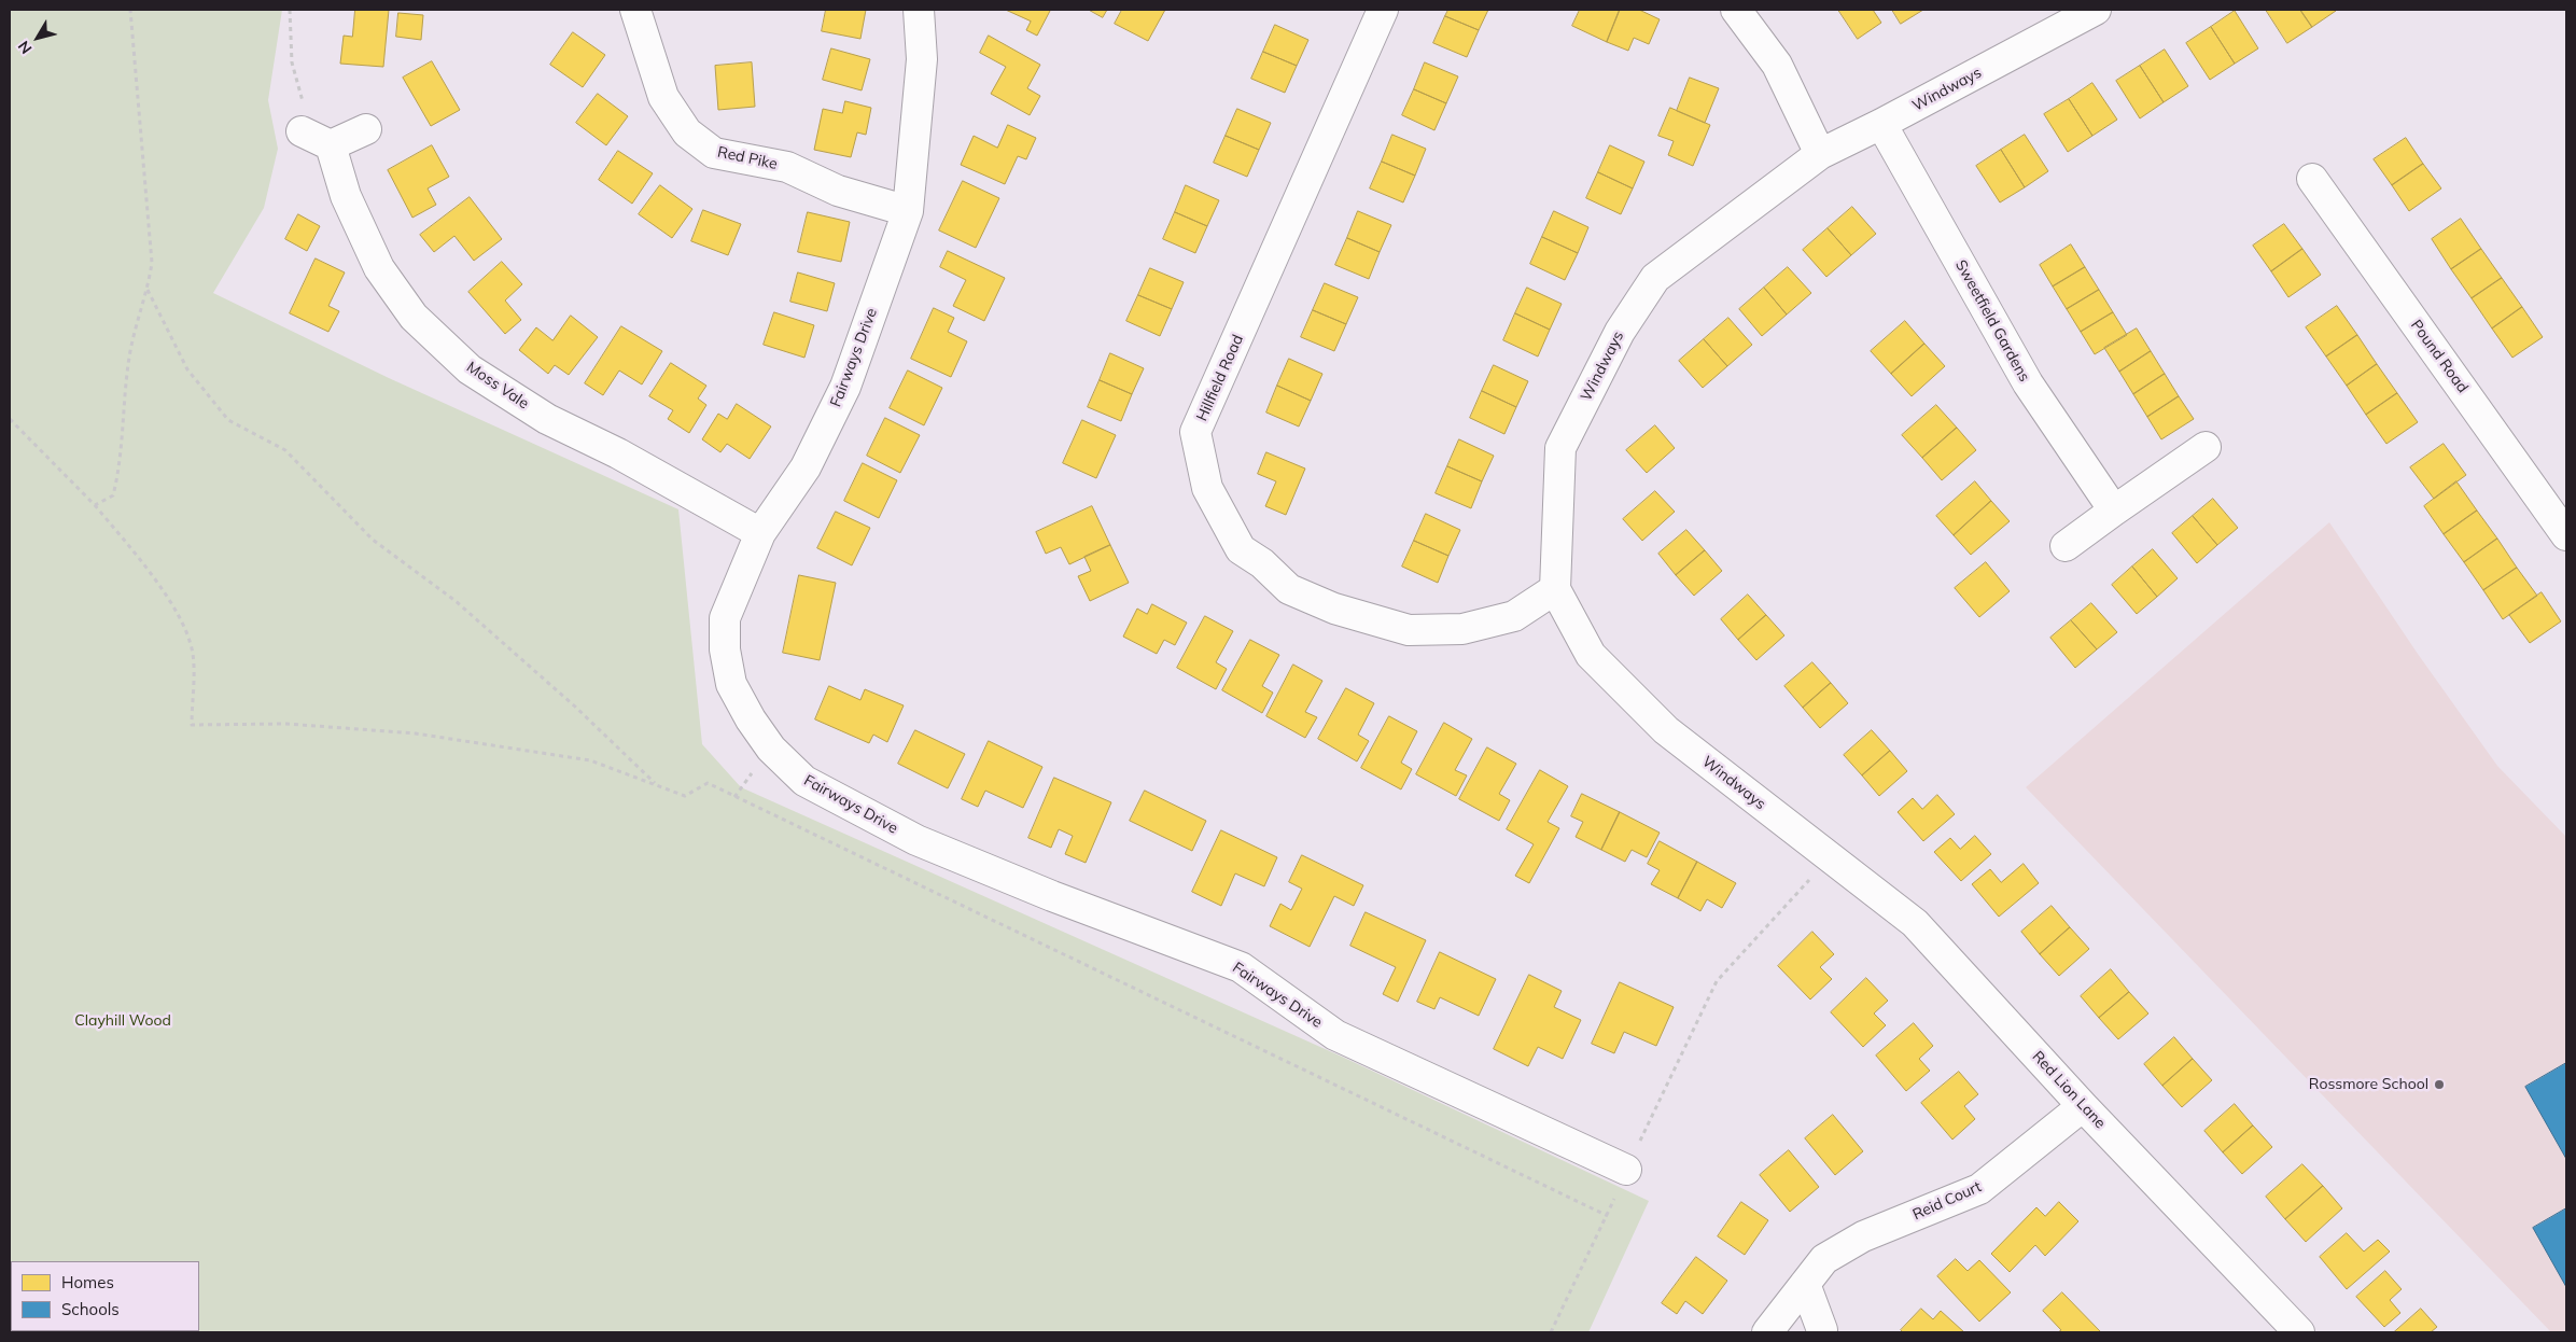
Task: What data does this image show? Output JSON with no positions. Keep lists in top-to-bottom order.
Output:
{
  "streets": {
    "street": [
      "Windways",
      "Red Pike",
      "Sweetfield Gardens",
      "Pound Road",
      "Fairways Drive",
      "Hillfield Road",
      "Moss Vale",
      "Red Lion Lane",
      "Reid Court"
    ]
  },
  "crossings": [
    ["Windways", "Sweetfield Gardens"],
    ["Windways", "Hillfield Road"],
    ["Windways", "Red Lion Lane"],
    ["Red Pike", "Fairways Drive"],
    ["Fairways Drive", "Moss Vale"],
    ["Red Lion Lane", "Reid Court"]
  ],
  "parks": ["Clayhill Wood"],
  "places": ["Rossmore School"],
  "legend": ["Homes", "Schools"],
  "north": "bottom left"
}
